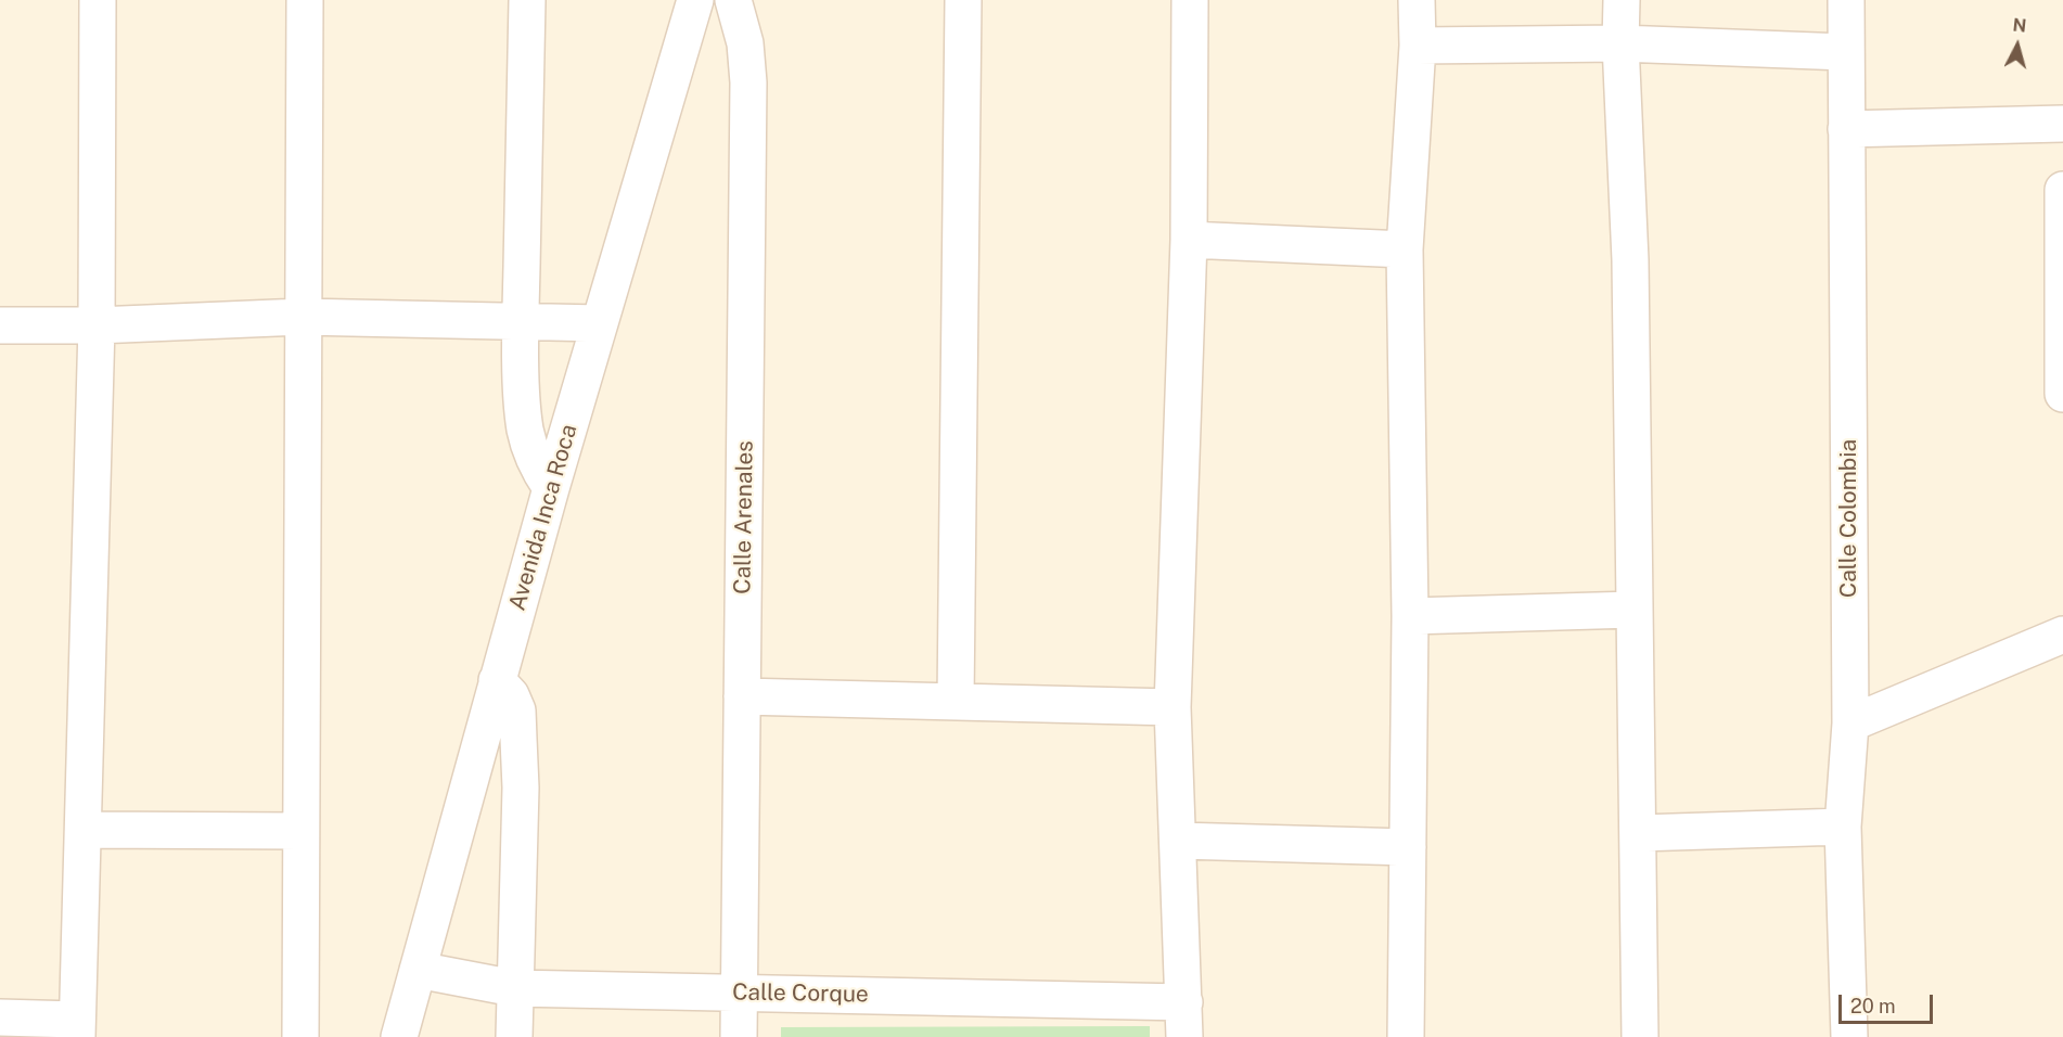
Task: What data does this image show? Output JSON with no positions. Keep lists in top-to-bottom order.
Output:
{
  "streets": {
    "street": [
      "Avenida Inca Roca",
      "Calle Arenales",
      "Calle Colombia",
      "Calle Corque"
    ]
  },
  "crossings": [
    ["Avenida Inca Roca", "Calle Corque"],
    ["Calle Arenales", "Calle Corque"]
  ],
  "scale_bar": "20 m",
  "north": "top"
}
